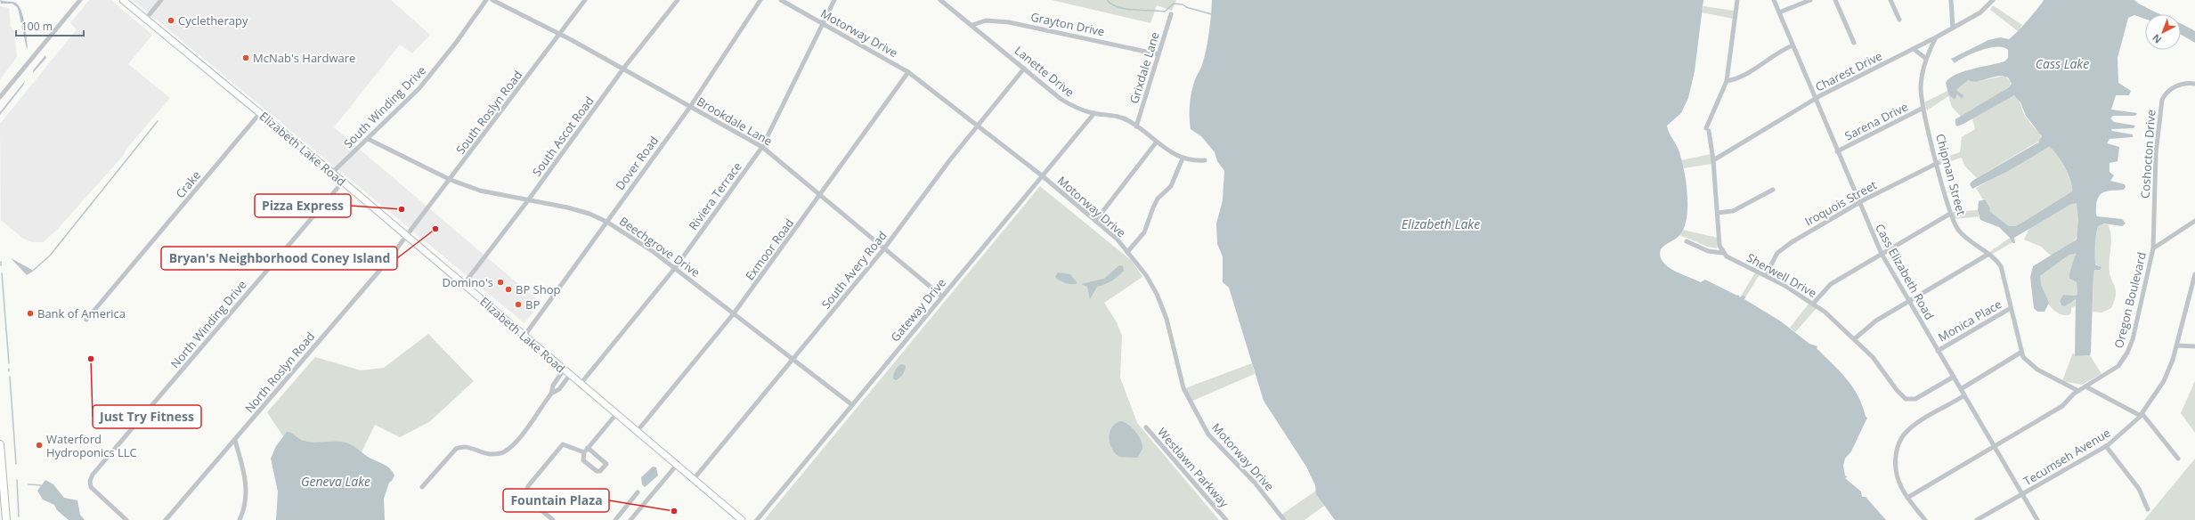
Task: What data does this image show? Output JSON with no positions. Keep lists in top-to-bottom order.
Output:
{
  "streets": {
    "main road": ["Elizabeth Lake Road"],
    "street": [
      "Grayton Drive",
      "Motorway Drive",
      "Grixdale Lane",
      "Lanette Drive",
      "Charest Drive",
      "South Winding Drive",
      "South Roslyn Road",
      "Brookdale Lane",
      "Sarena Drive",
      "South Ascot Road",
      "Coshocton Drive",
      "Dover Road",
      "Chipman Street",
      "Crake",
      "Riviera Terrace",
      "Iroquois Street",
      "Beechgrove Drive",
      "Exmoor Road",
      "South Avery Road",
      "Cass Elizabeth Road",
      "Sherwell Drive",
      "Oregon Boulevard",
      "Gateway Drive",
      "Monica Place",
      "North Winding Drive",
      "North Roslyn Road",
      "Tecumseh Avenue",
      "Westlawn Parkway"
    ]
  },
  "crossings": [
    ["Grayton Drive", "Grixdale Lane"],
    ["Grayton Drive", "Lanette Drive"],
    ["Motorway Drive", "Riviera Terrace"],
    ["Motorway Drive", "Exmoor Road"],
    ["Motorway Drive", "South Avery Road"],
    ["Motorway Drive", "Gateway Drive"],
    ["Grixdale Lane", "Lanette Drive"],
    ["Lanette Drive", "South Avery Road"],
    ["Lanette Drive", "Gateway Drive"],
    ["Charest Drive", "Chipman Street"],
    ["Charest Drive", "Cass Elizabeth Road"],
    ["South Winding Drive", "Elizabeth Lake Road"],
    ["South Winding Drive", "Beechgrove Drive"],
    ["South Roslyn Road", "Brookdale Lane"],
    ["South Roslyn Road", "Elizabeth Lake Road"],
    ["South Roslyn Road", "Beechgrove Drive"],
    ["South Roslyn Road", "North Roslyn Road"],
    ["Brookdale Lane", "South Ascot Road"],
    ["Brookdale Lane", "Dover Road"],
    ["Brookdale Lane", "Riviera Terrace"],
    ["Brookdale Lane", "Exmoor Road"],
    ["Brookdale Lane", "South Avery Road"],
    ["Brookdale Lane", "Gateway Drive"],
    ["Sarena Drive", "Chipman Street"],
    ["Sarena Drive", "Cass Elizabeth Road"],
    ["South Ascot Road", "Elizabeth Lake Road"],
    ["South Ascot Road", "Beechgrove Drive"],
    ["Elizabeth Lake Road", "Dover Road"],
    ["Elizabeth Lake Road", "Crake"],
    ["Elizabeth Lake Road", "Riviera Terrace"],
    ["Elizabeth Lake Road", "Exmoor Road"],
    ["Elizabeth Lake Road", "South Avery Road"],
    ["Elizabeth Lake Road", "North Winding Drive"],
    ["Elizabeth Lake Road", "North Roslyn Road"],
    ["Coshocton Drive", "Oregon Boulevard"],
    ["Dover Road", "Beechgrove Drive"],
    ["Chipman Street", "Iroquois Street"],
    ["Chipman Street", "Oregon Boulevard"],
    ["Chipman Street", "Monica Place"],
    ["Riviera Terrace", "Beechgrove Drive"],
    ["Iroquois Street", "Cass Elizabeth Road"],
    ["Iroquois Street", "Sherwell Drive"],
    ["Beechgrove Drive", "Exmoor Road"],
    ["Beechgrove Drive", "South Avery Road"],
    ["Beechgrove Drive", "Gateway Drive"],
    ["Cass Elizabeth Road", "Sherwell Drive"],
    ["Cass Elizabeth Road", "Monica Place"],
    ["Cass Elizabeth Road", "Tecumseh Avenue"]
  ],
  "water": ["Cass Lake", "Elizabeth Lake", "Geneva Lake"],
  "places": [
    "Cycletherapy",
    "McNab's Hardware",
    "Pizza Express",
    "Bryan's Neighborhood Coney Island",
    "Domino's",
    "BP Shop",
    "BP",
    "Bank of America",
    "Just Try Fitness",
    "Waterford Hydroponics LLC",
    "Fountain Plaza"
  ],
  "scale_bar": "100 m",
  "north": "bottom left"
}
